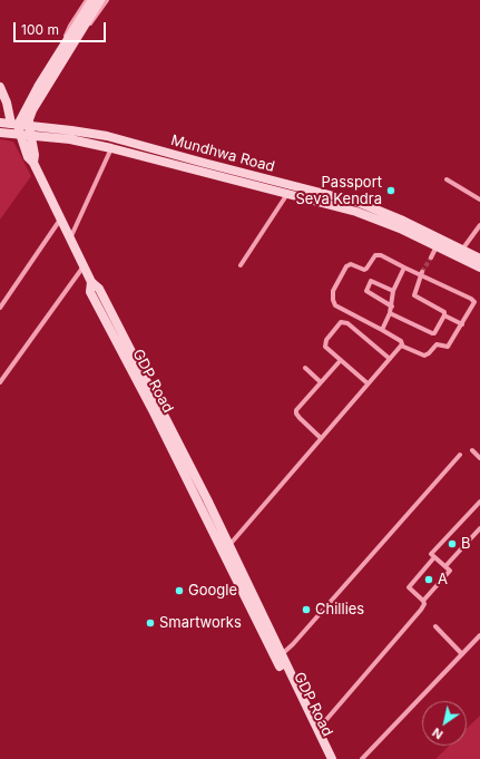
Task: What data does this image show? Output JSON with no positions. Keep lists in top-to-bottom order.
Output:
{
  "streets": {
    "main road": ["Mundhwa Road", "GDP Road"]
  },
  "crossings": [
    ["Mundhwa Road", "GDP Road"]
  ],
  "places": [
    "Passport Seva Kendra",
    "B",
    "A",
    "Google",
    "Chillies",
    "Smartworks"
  ],
  "scale_bar": "100 m",
  "north": "bottom left"
}
